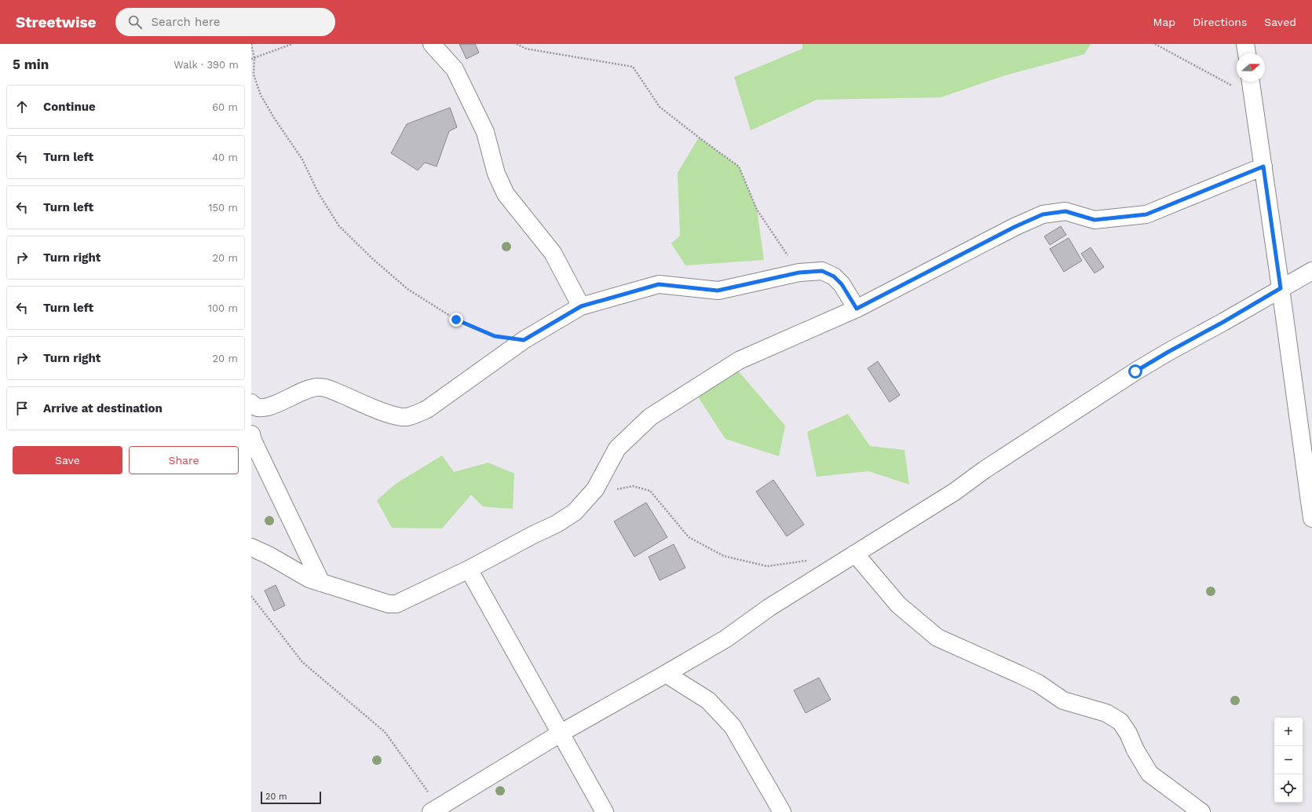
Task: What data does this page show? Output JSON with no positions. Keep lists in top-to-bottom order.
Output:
{
  "scale_bar": "20 m",
  "north": "right",
  "page": {
    "header": "Streetwise",
    "search": "Search here",
    "nav": ["Map", "Directions", "Saved"],
    "heading": ["5 min", "Walk · 390 m"],
    "list": [
      ["Continue", "60 m"],
      ["Turn left", "40 m"],
      ["Turn left", "150 m"],
      ["Turn right", "20 m"],
      ["Turn left", "100 m"],
      ["Turn right", "20 m"],
      "Arrive at destination"
    ],
    "buttons": ["Save", "Share"],
    "map_buttons": ["+", "−"],
    "scale": "20 m"
  }
}
